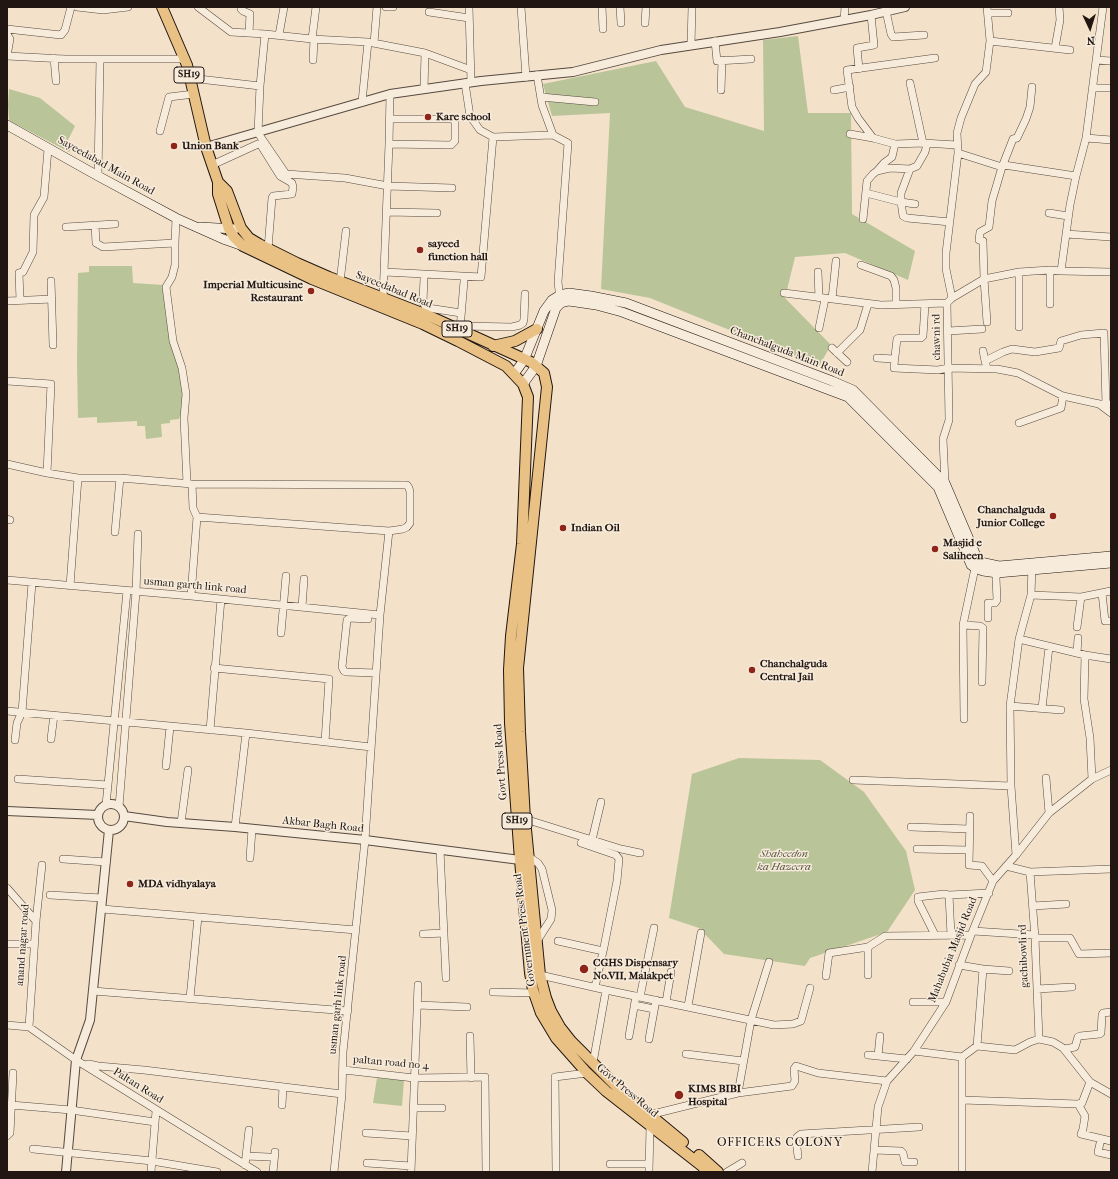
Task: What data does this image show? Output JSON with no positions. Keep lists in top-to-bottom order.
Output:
{
  "streets": {
    "main road": [
      "SH19",
      "Sayeedabad Main Road",
      "Sayeedabad Road",
      "Chanchalguda Main Road",
      "Govt Press Road",
      "Government Press Road"
    ],
    "street": [
      "chawni rd",
      "usman garth link road",
      "Akbar Bagh Road",
      "anand nagar road",
      "Mahabubia Masjid Road",
      "gachibowli rd",
      "usman garh link road",
      "paltan road no 4",
      "Paltan Road"
    ]
  },
  "crossings": [
    ["SH19", "Sayeedabad Road"],
    ["SH19", "Govt Press Road"],
    ["Sayeedabad Main Road", "Sayeedabad Road"],
    ["Sayeedabad Road", "Government Press Road"],
    ["chawni rd", "Chanchalguda Main Road"],
    ["Govt Press Road", "Akbar Bagh Road"],
    ["Govt Press Road", "Government Press Road"],
    ["Akbar Bagh Road", "Government Press Road"],
    ["Akbar Bagh Road", "usman garh link road"],
    ["anand nagar road", "Paltan Road"],
    ["usman garh link road", "paltan road no 4"]
  ],
  "districts": ["OFFICERS COLONY"],
  "parks": ["Shaheedon ka Hazeera"],
  "places": [
    "Kare school",
    "Union Bank",
    "sayeed function hall",
    "Imperial Multicusine Restaurant",
    "Chanchalguda Junior College",
    "Indian Oil",
    "Masjid e Saliheen",
    "Chanchalguda Central Jail",
    "MDA vidhyalaya",
    "CGHS Dispensary No.VII, Malakpet",
    "KIMS BIBI Hospital"
  ],
  "north": "bottom"
}
